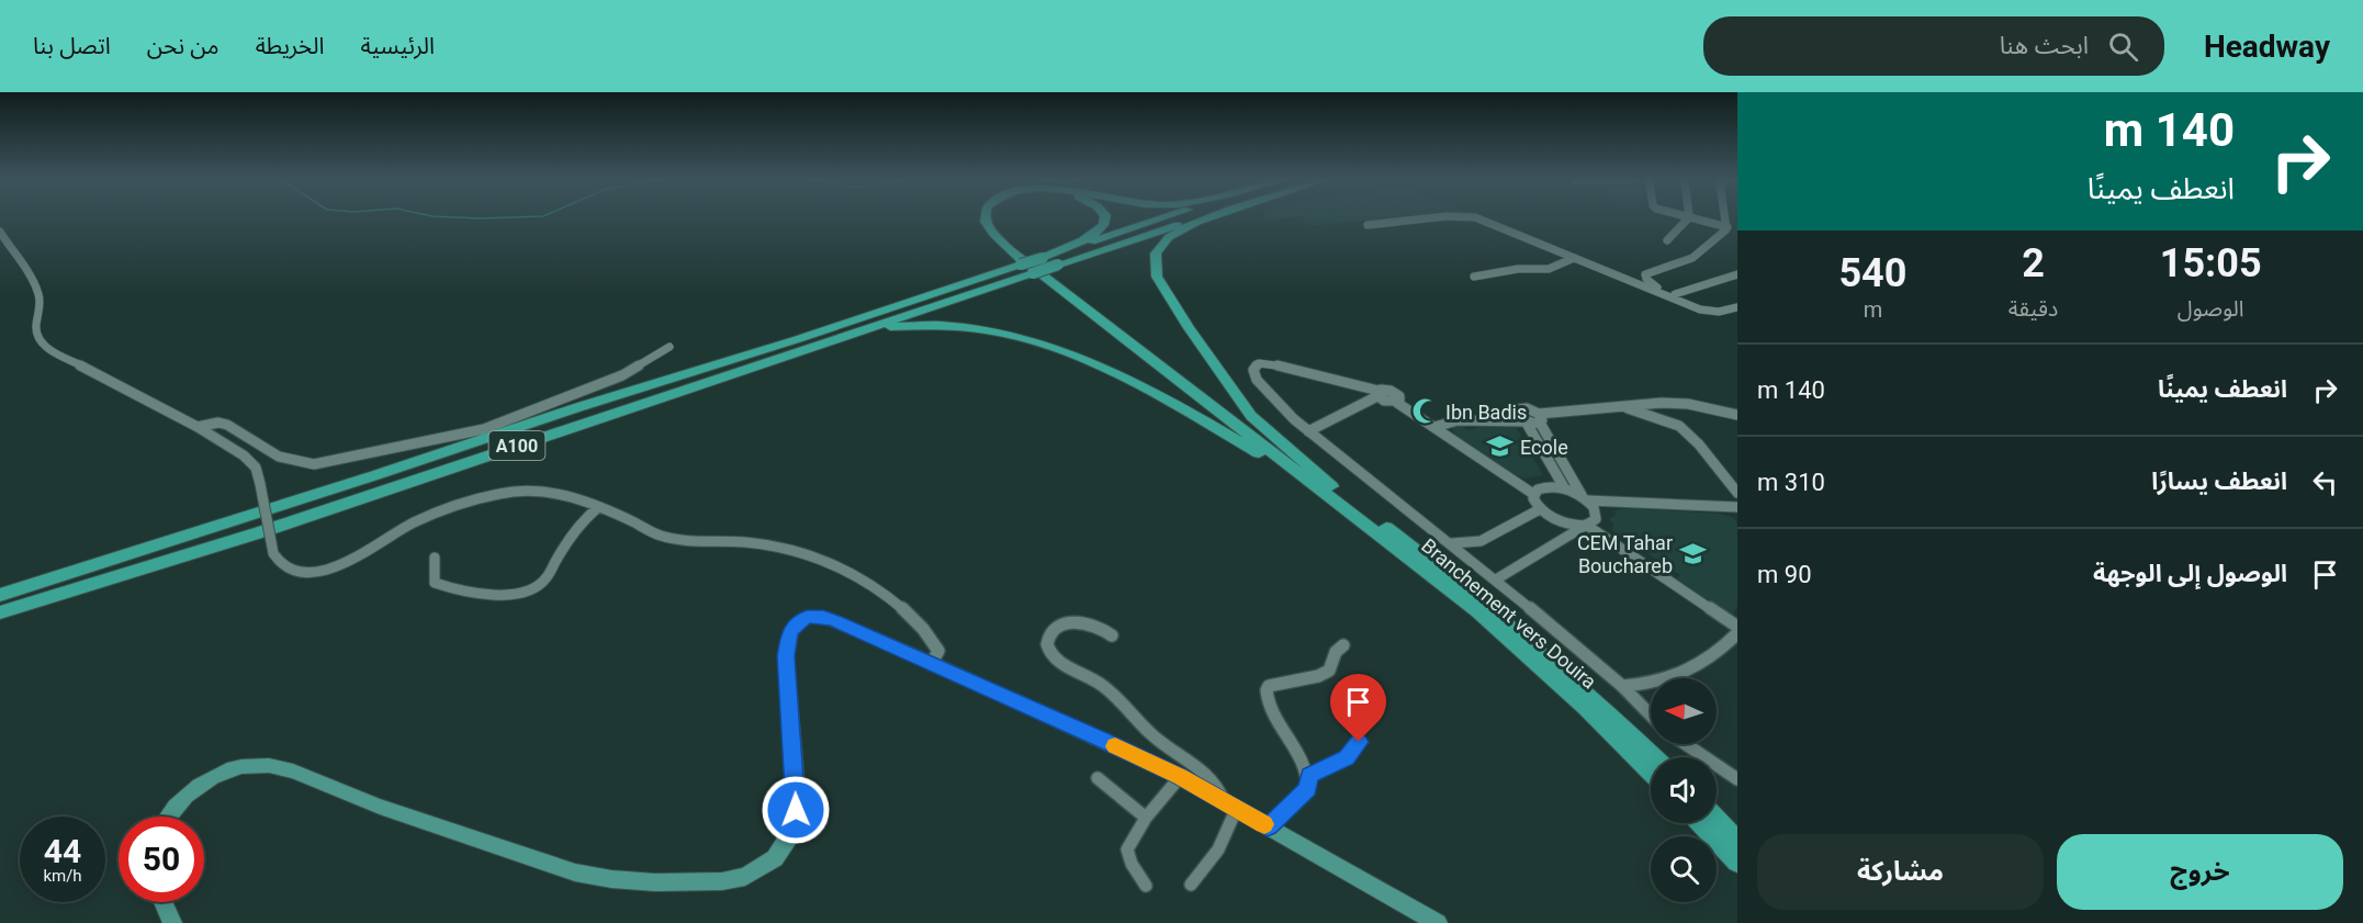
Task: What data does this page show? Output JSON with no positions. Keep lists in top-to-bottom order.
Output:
{
  "streets": {
    "highway": ["A100", "Branchement vers Douira"]
  },
  "places": {
    "mosque": ["Ibn Badis"],
    "school or university": ["Ecole", "CEM Tahar Bouchareb"]
  },
  "north": "left",
  "page": {
    "header": "Headway",
    "search": "ابحث هنا",
    "nav": [
      "الرئيسية",
      "الخريطة",
      "من نحن",
      "اتصل بنا"
    ],
    "turn": ["140 m", "انعطف يمينًا"],
    "eta": [
      "15:05",
      "الوصول",
      "2",
      "دقيقة",
      "540",
      "m"
    ],
    "list": [
      {
        "name": "انعطف يمينًا",
        "value": "140 m"
      },
      {
        "name": "انعطف يسارًا",
        "value": "310 m"
      },
      {
        "name": "الوصول إلى الوجهة",
        "value": "90 m"
      }
    ],
    "speed": "44 km/h",
    "limit": "50",
    "buttons": ["خروج", "مشاركة"]
  }
}
